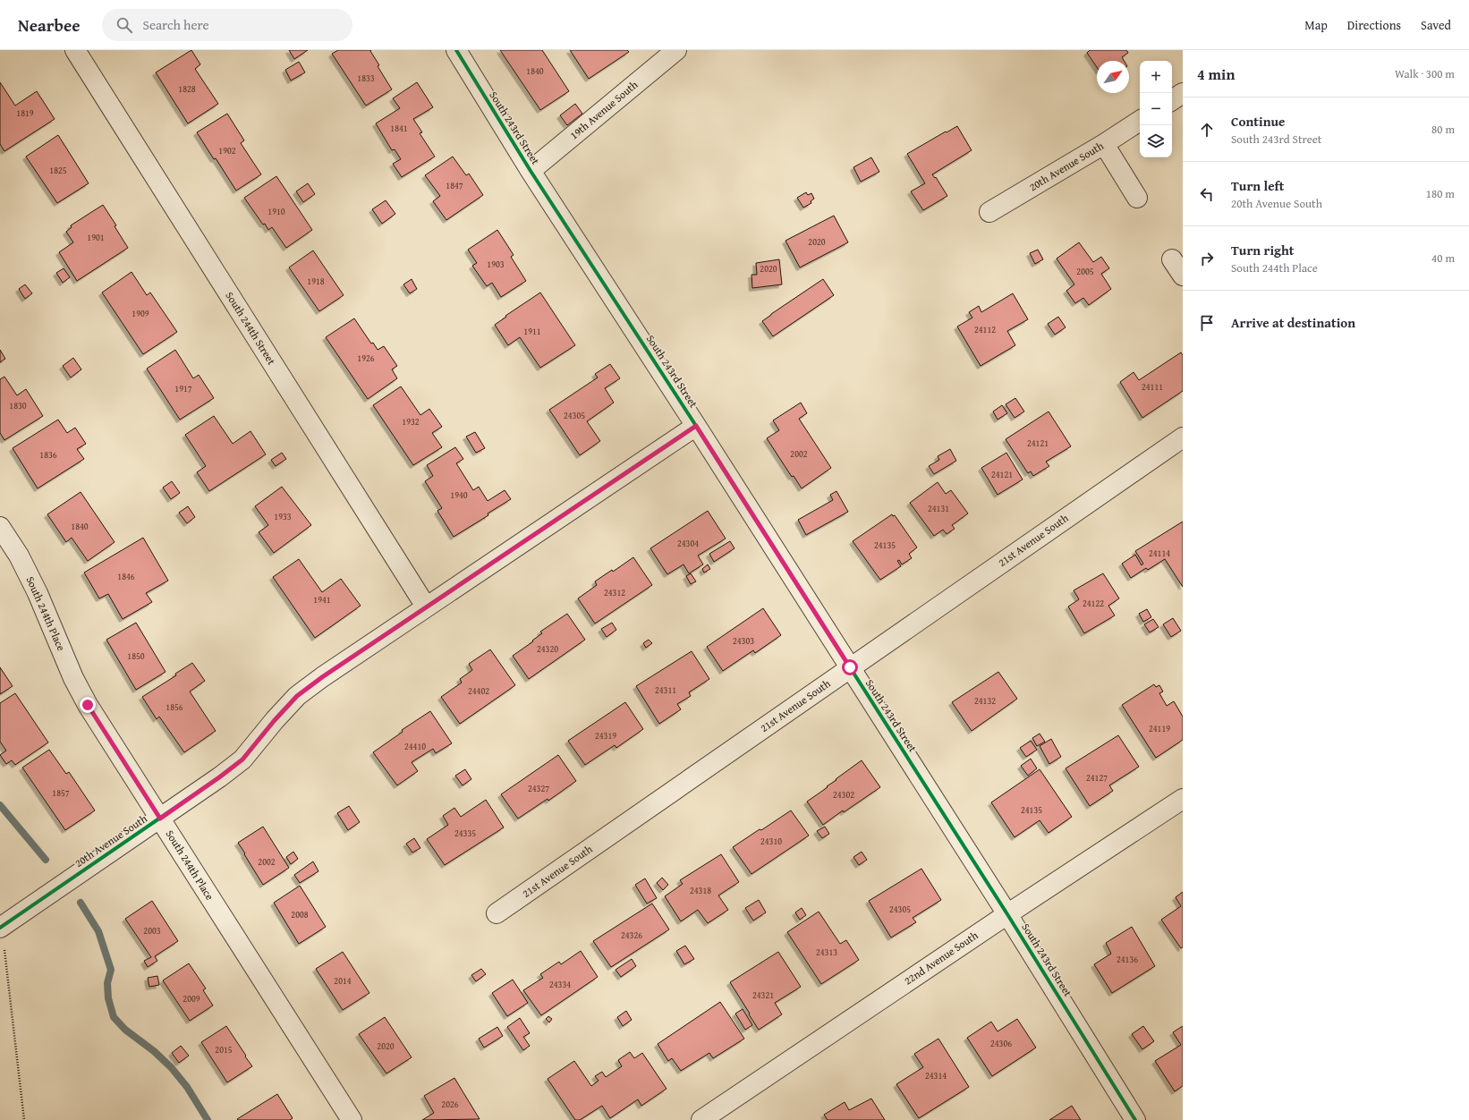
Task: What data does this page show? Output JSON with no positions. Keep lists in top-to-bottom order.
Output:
{
  "streets": {
    "street": [
      "19th Avenue South",
      "South 243rd Street",
      "20th Avenue South",
      "South 244th Street",
      "21st Avenue South",
      "South 244th Place",
      "22nd Avenue South"
    ]
  },
  "crossings": [
    ["19th Avenue South", "South 243rd Street"],
    ["South 243rd Street", "20th Avenue South"],
    ["South 243rd Street", "21st Avenue South"],
    ["South 243rd Street", "22nd Avenue South"],
    ["20th Avenue South", "South 244th Street"],
    ["20th Avenue South", "South 244th Place"]
  ],
  "house_numbers": [
    "1840",
    "1833",
    "1828",
    "1819",
    "1841",
    "1902",
    "1825",
    "1847",
    "1910",
    "1901",
    "2020",
    "1903",
    "2020",
    "2005",
    "1918",
    "1909",
    "24112",
    "1911",
    "1926",
    "24111",
    "1917",
    "1830",
    "24305",
    "1932",
    "24121",
    "2002",
    "1836",
    "24121",
    "1940",
    "24131",
    "1933",
    "1840",
    "24304",
    "24135",
    "24114",
    "1846",
    "24312",
    "1941",
    "24122",
    "24303",
    "24320",
    "1850",
    "24311",
    "24402",
    "24132",
    "1856",
    "24119",
    "24319",
    "24410",
    "24127",
    "24327",
    "1857",
    "24302",
    "24135",
    "24335",
    "24310",
    "2002",
    "24318",
    "24305",
    "2008",
    "2003",
    "24326",
    "24313",
    "24136",
    "2014",
    "24334",
    "24321",
    "2009",
    "24306",
    "2020",
    "2015",
    "24314",
    "2026"
  ],
  "north": "top right",
  "page": {
    "header": "Nearbee",
    "search": "Search here",
    "nav": ["Map", "Directions", "Saved"],
    "heading": ["4 min", "Walk · 300 m"],
    "map_buttons": ["+", "−"],
    "list": [
      ["Continue", "South 243rd Street", "80 m"],
      ["Turn left", "20th Avenue South", "180 m"],
      ["Turn right", "South 244th Place", "40 m"],
      "Arrive at destination"
    ]
  }
}
